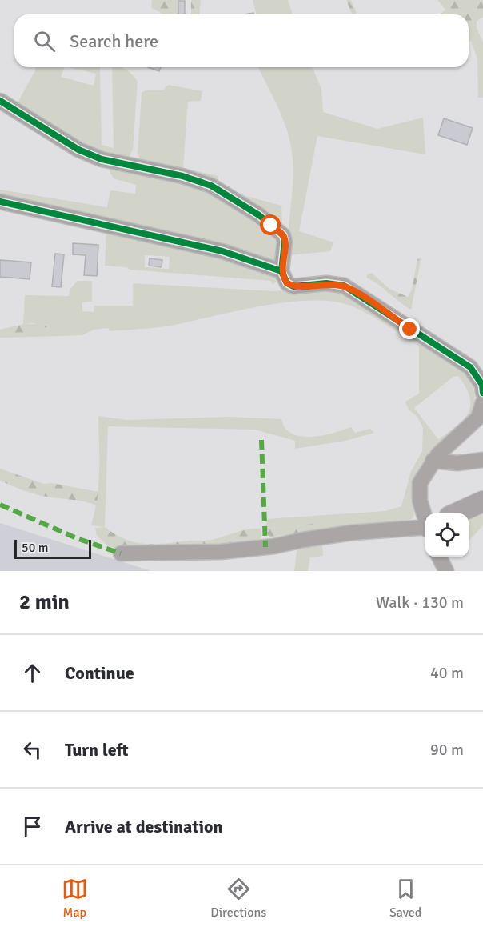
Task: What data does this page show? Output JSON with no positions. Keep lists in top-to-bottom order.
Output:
{
  "scale_bar": "50 m",
  "page": {
    "search": "Search here",
    "scale": "50 m",
    "heading": ["2 min", "Walk · 130 m"],
    "list": [
      ["Continue", "40 m"],
      ["Turn left", "90 m"],
      "Arrive at destination"
    ],
    "nav": ["Map", "Directions", "Saved"]
  }
}
